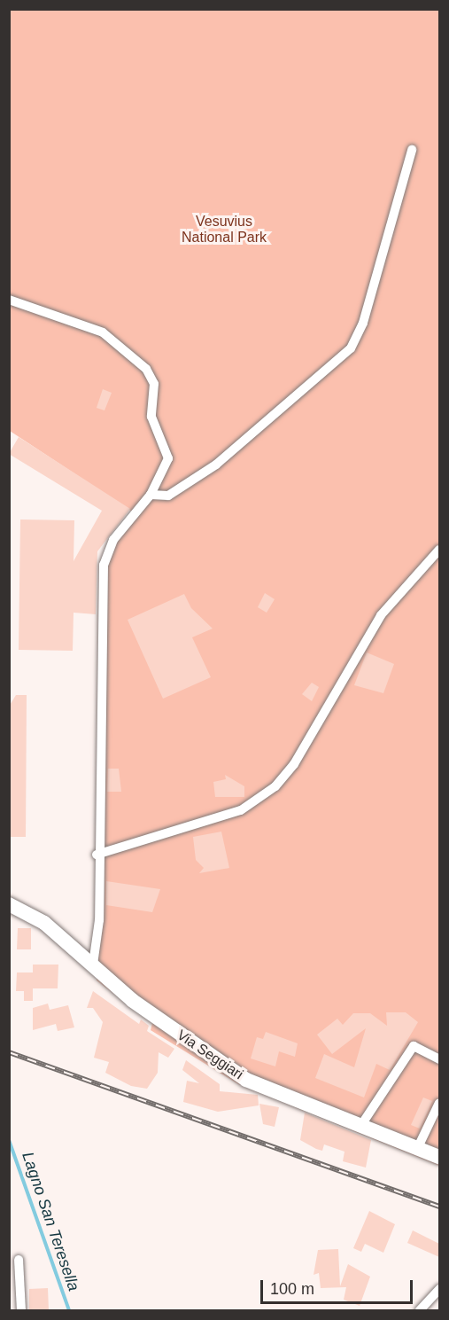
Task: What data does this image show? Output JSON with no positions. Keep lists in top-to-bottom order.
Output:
{
  "streets": {
    "main road": ["Via Seggiari"]
  },
  "water": ["Lagno San Teresella"],
  "parks": ["Vesuvius National Park"],
  "scale_bar": "100 m"
}
